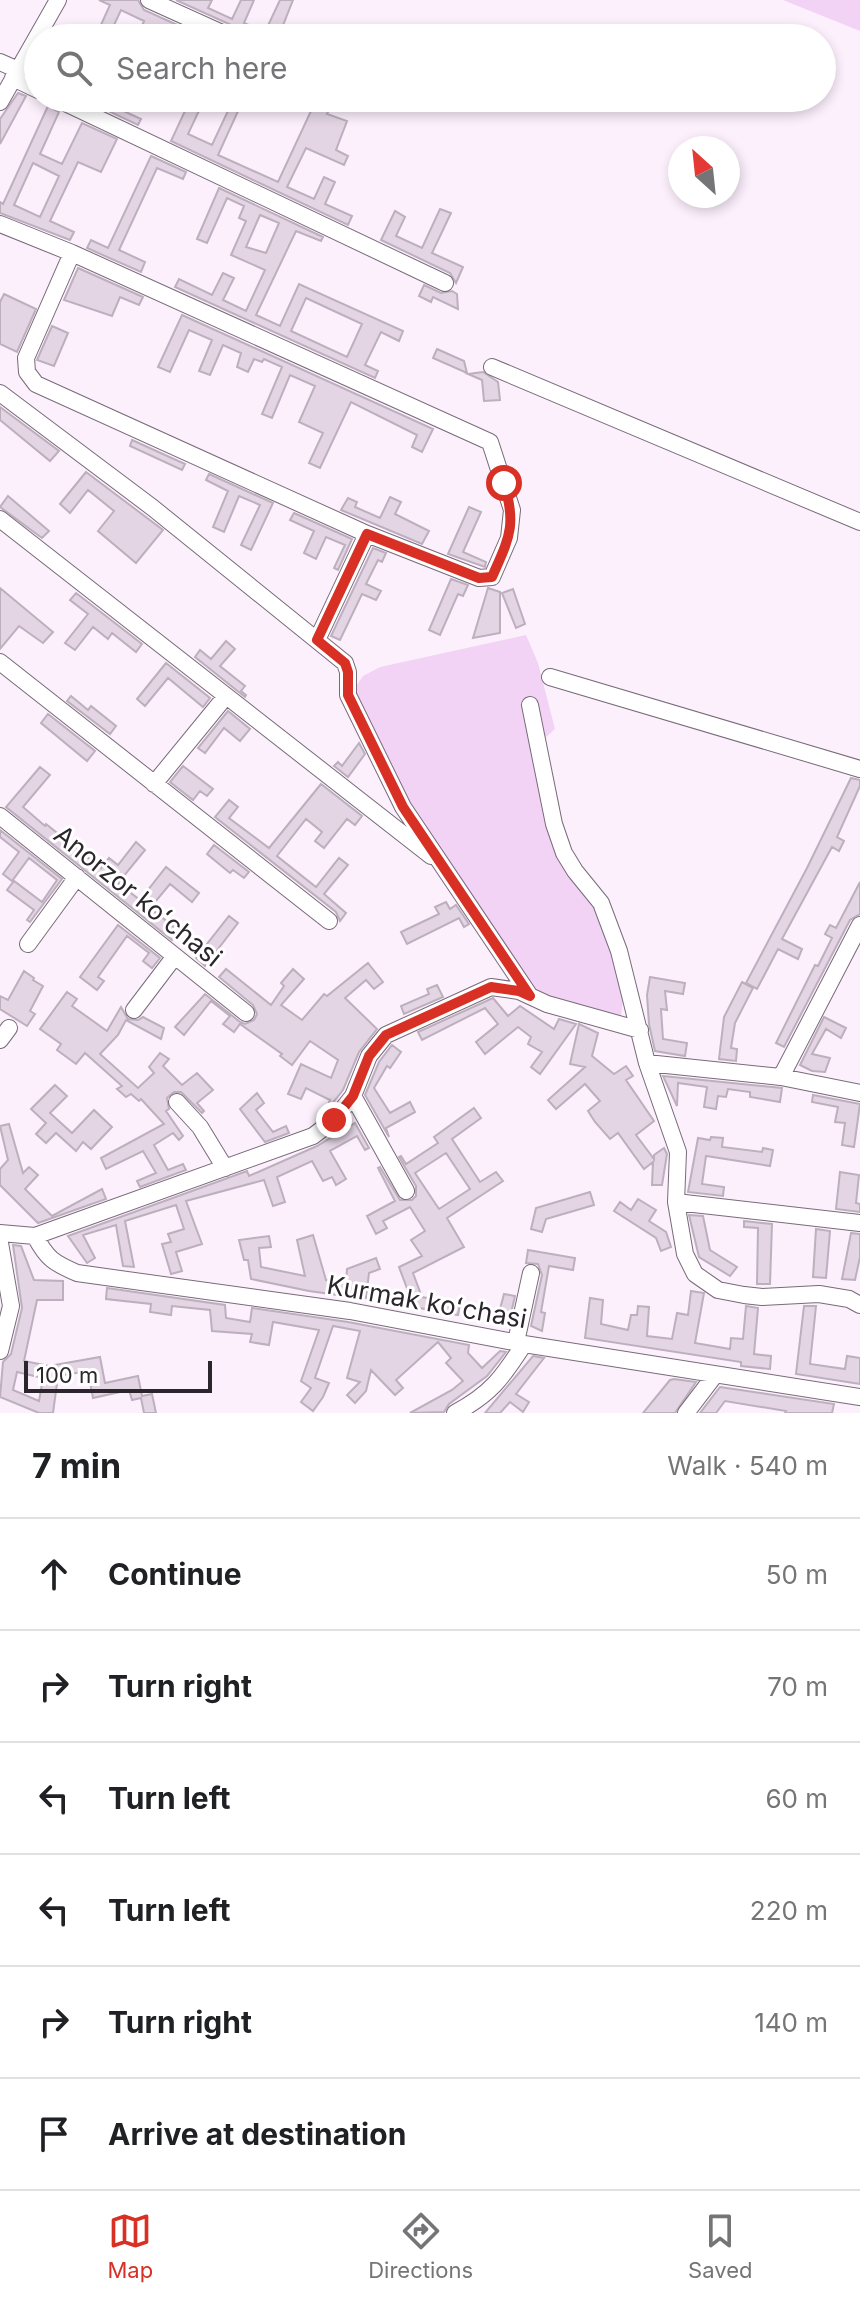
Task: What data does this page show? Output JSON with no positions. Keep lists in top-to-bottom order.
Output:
{
  "streets": {
    "street": ["Anorzor koʻchasi", "Kurmak koʻchasi"]
  },
  "scale_bar": "100 m",
  "north": "top left",
  "page": {
    "search": "Search here",
    "scale": "100 m",
    "heading": ["7 min", "Walk · 540 m"],
    "list": [
      ["Continue", "50 m"],
      ["Turn right", "70 m"],
      ["Turn left", "60 m"],
      ["Turn left", "220 m"],
      ["Turn right", "140 m"],
      "Arrive at destination"
    ],
    "nav": ["Map", "Directions", "Saved"]
  }
}
